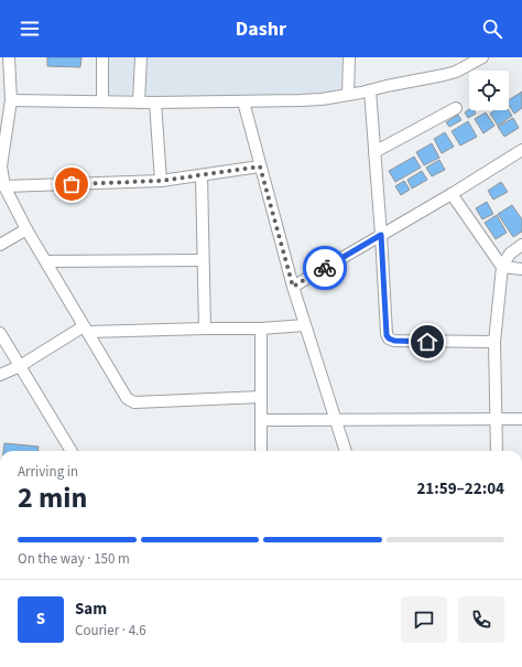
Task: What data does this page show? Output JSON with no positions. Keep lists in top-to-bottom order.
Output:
{
  "page": {
    "header": "Dashr",
    "heading": ["2 min", "Arriving in", "21:59–22:04"],
    "panel": ["Sam", "Courier · 4.6"],
    "bar": "On the way · 150 m",
    "round": "S"
  }
}
